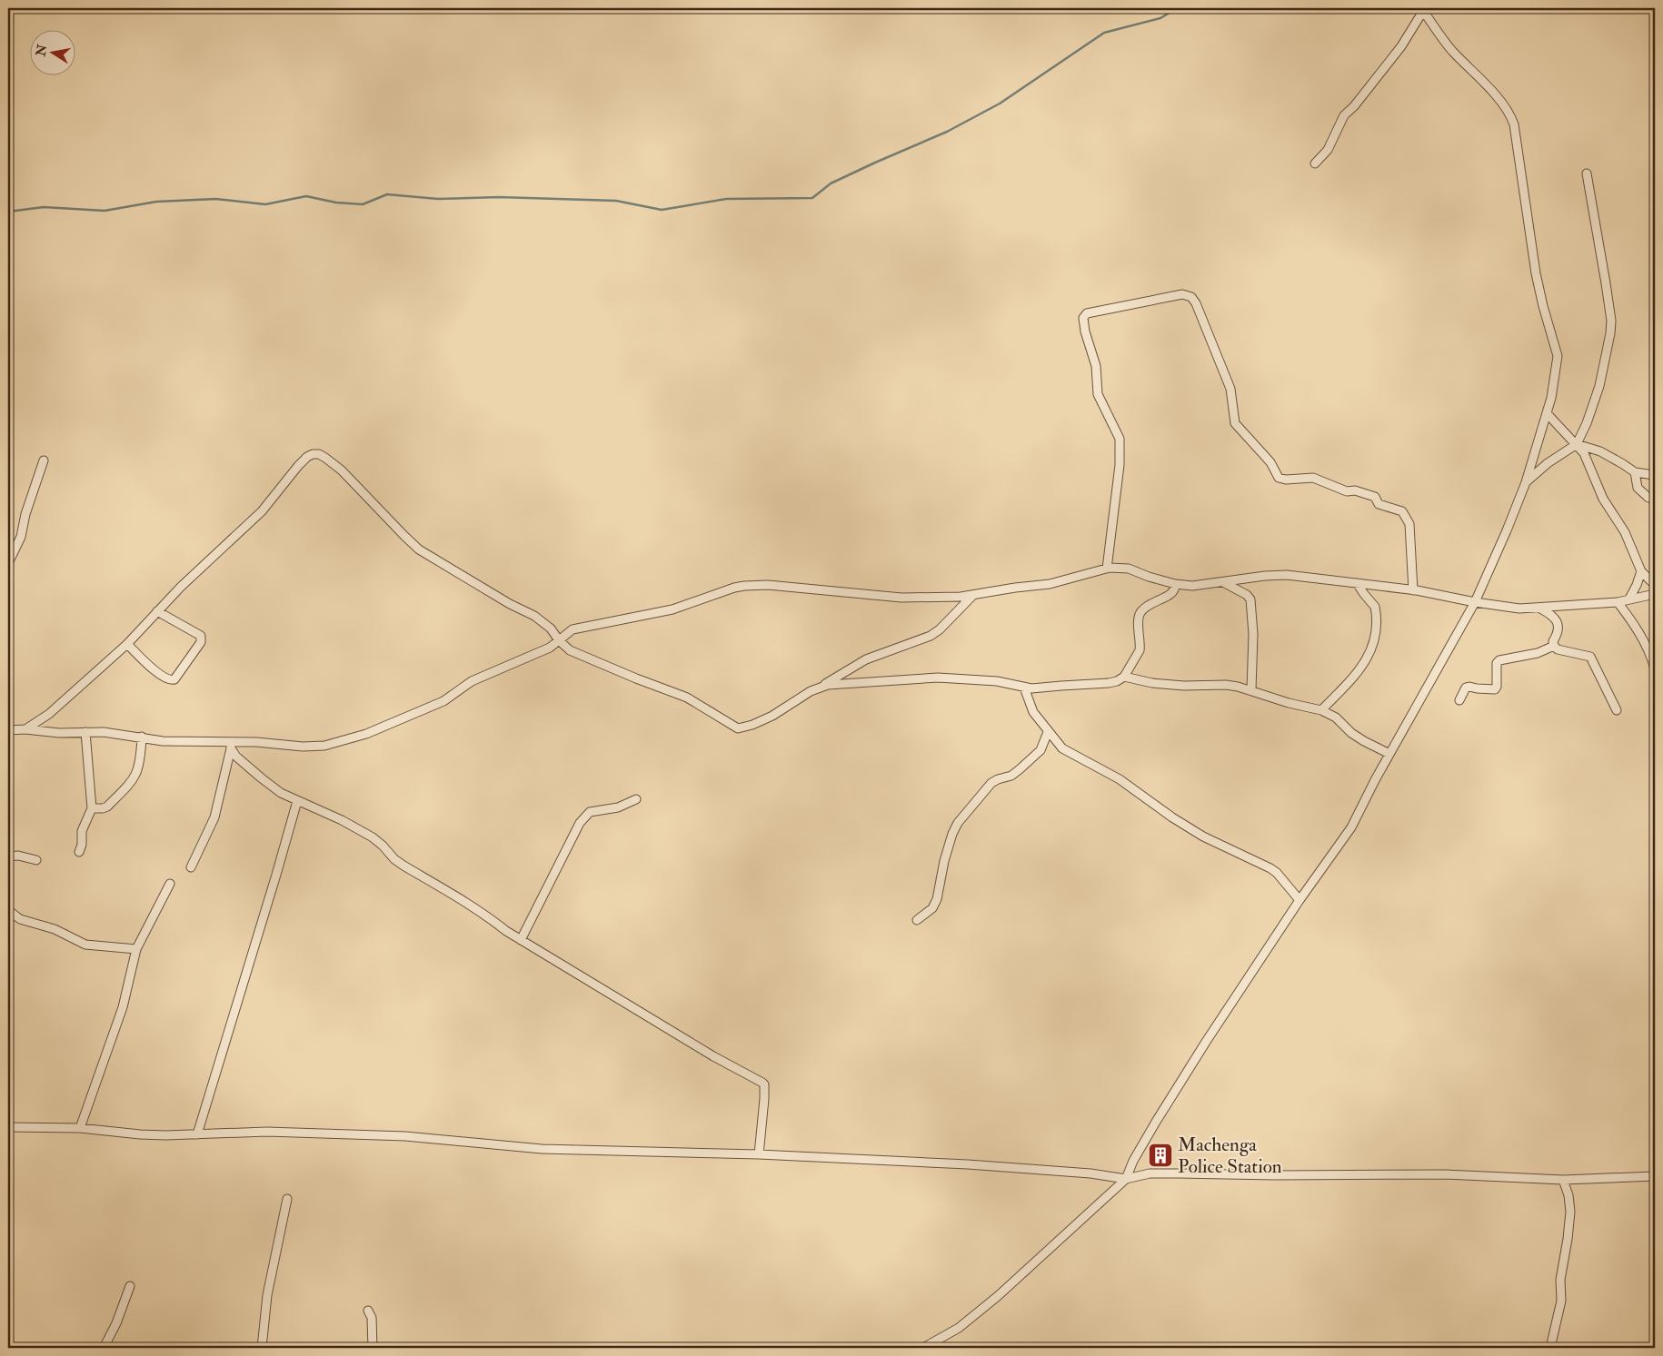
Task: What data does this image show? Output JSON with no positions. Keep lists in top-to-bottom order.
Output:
{
  "places": {
    "building": ["Machenga Police Station"]
  },
  "north": "left"
}
